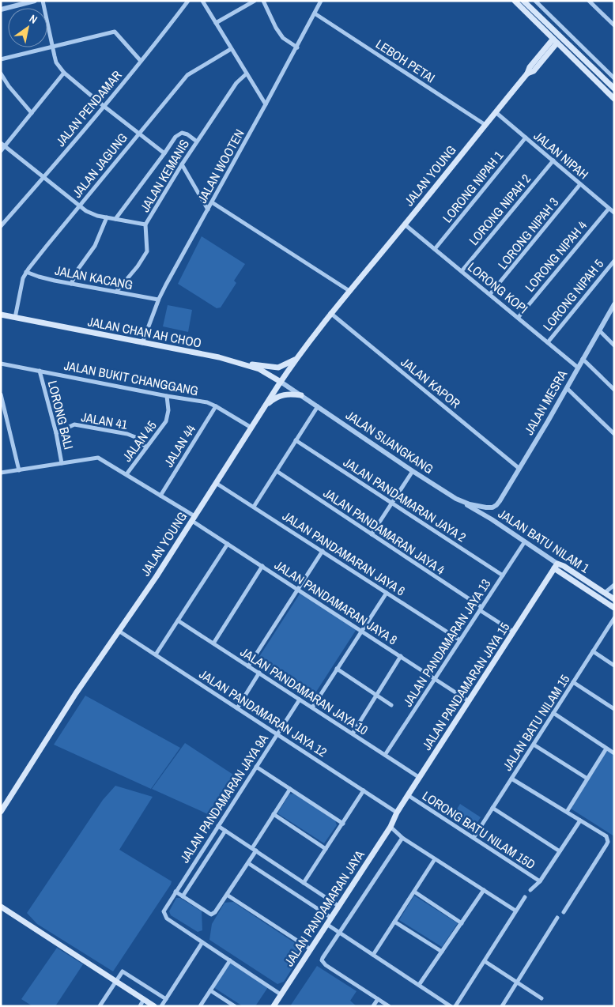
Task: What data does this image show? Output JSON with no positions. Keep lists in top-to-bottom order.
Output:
{
  "streets": {
    "main road": [
      "JALAN YOUNG",
      "JALAN CHAN AH CHOO",
      "JALAN BATU NILAM 1",
      "JALAN PANDAMARAN JAYA 15",
      "JALAN PANDAMARAN JAYA"
    ],
    "street": [
      "LEBOH PETAI",
      "JALAN PENDAMAR",
      "JALAN NIPAH",
      "JALAN JAGUNG",
      "JALAN WOOTEN",
      "JALAN KEMANIS",
      "LORONG NIPAH 1",
      "LORONG NIPAH 2",
      "LORONG NIPAH 3",
      "LORONG NIPAH 4",
      "JALAN KACANG",
      "LORONG KOPI",
      "LORONG NIPAH 5",
      "JALAN BUKIT CHANGGANG",
      "JALAN KAPOR",
      "JALAN MESRA",
      "LORONG BALI",
      "JALAN 41",
      "JALAN 45",
      "JALAN SIJANGKANG",
      "JALAN 44",
      "JALAN PANDAMARAN JAYA 2",
      "JALAN PANDAMARAN JAYA 4",
      "JALAN PANDAMARAN JAYA 6",
      "JALAN PANDAMARAN JAYA 8",
      "JALAN PANDAMARAN JAYA 13",
      "JALAN PANDAMARAN JAYA 10",
      "JALAN PANDAMARAN JAYA 12",
      "JALAN BATU NILAM 15",
      "JALAN PANDAMARAN JAYA 9A",
      "LORONG BATU NILAM 15D"
    ]
  },
  "crossings": [
    ["LEBOH PETAI", "JALAN WOOTEN"],
    ["LEBOH PETAI", "JALAN YOUNG"],
    ["JALAN NIPAH", "JALAN YOUNG"],
    ["JALAN NIPAH", "LORONG NIPAH 1"],
    ["JALAN NIPAH", "LORONG NIPAH 2"],
    ["JALAN NIPAH", "LORONG NIPAH 3"],
    ["JALAN NIPAH", "LORONG NIPAH 4"],
    ["JALAN JAGUNG", "JALAN KACANG"],
    ["JALAN JAGUNG", "JALAN CHAN AH CHOO"],
    ["JALAN WOOTEN", "JALAN KACANG"],
    ["JALAN WOOTEN", "JALAN CHAN AH CHOO"],
    ["JALAN KEMANIS", "JALAN KACANG"],
    ["JALAN YOUNG", "LORONG KOPI"],
    ["JALAN YOUNG", "JALAN CHAN AH CHOO"],
    ["JALAN YOUNG", "JALAN BUKIT CHANGGANG"],
    ["JALAN YOUNG", "JALAN KAPOR"],
    ["JALAN YOUNG", "JALAN SIJANGKANG"],
    ["JALAN YOUNG", "JALAN PANDAMARAN JAYA 6"],
    ["JALAN YOUNG", "JALAN PANDAMARAN JAYA 8"],
    ["JALAN YOUNG", "JALAN PANDAMARAN JAYA 12"],
    ["LORONG NIPAH 1", "LORONG KOPI"],
    ["LORONG NIPAH 2", "LORONG KOPI"],
    ["LORONG NIPAH 3", "LORONG KOPI"],
    ["LORONG NIPAH 4", "LORONG KOPI"],
    ["LORONG KOPI", "LORONG NIPAH 5"],
    ["LORONG KOPI", "JALAN MESRA"],
    ["JALAN CHAN AH CHOO", "JALAN SIJANGKANG"],
    ["JALAN BUKIT CHANGGANG", "LORONG BALI"],
    ["JALAN BUKIT CHANGGANG", "JALAN 45"],
    ["JALAN BUKIT CHANGGANG", "JALAN 44"],
    ["JALAN KAPOR", "JALAN MESRA"],
    ["JALAN MESRA", "JALAN SIJANGKANG"],
    ["LORONG BALI", "JALAN 41"],
    ["LORONG BALI", "JALAN PANDAMARAN JAYA 8"],
    ["JALAN 41", "JALAN 45"],
    ["JALAN 45", "JALAN PANDAMARAN JAYA 8"],
    ["JALAN SIJANGKANG", "JALAN BATU NILAM 1"],
    ["JALAN 44", "JALAN PANDAMARAN JAYA 8"],
    ["JALAN PANDAMARAN JAYA 2", "JALAN PANDAMARAN JAYA 13"],
    ["JALAN PANDAMARAN JAYA 4", "JALAN PANDAMARAN JAYA 13"],
    ["JALAN PANDAMARAN JAYA 4", "JALAN PANDAMARAN JAYA 15"],
    ["JALAN BATU NILAM 1", "JALAN PANDAMARAN JAYA 13"],
    ["JALAN BATU NILAM 1", "JALAN PANDAMARAN JAYA 15"],
    ["JALAN PANDAMARAN JAYA 6", "JALAN PANDAMARAN JAYA 13"],
    ["JALAN PANDAMARAN JAYA 8", "JALAN PANDAMARAN JAYA 13"],
    ["JALAN PANDAMARAN JAYA 8", "JALAN PANDAMARAN JAYA 15"],
    ["JALAN PANDAMARAN JAYA 13", "JALAN PANDAMARAN JAYA 10"],
    ["JALAN PANDAMARAN JAYA 15", "JALAN PANDAMARAN JAYA 10"],
    ["JALAN PANDAMARAN JAYA 15", "JALAN PANDAMARAN JAYA 12"],
    ["JALAN PANDAMARAN JAYA 15", "LORONG BATU NILAM 15D"],
    ["JALAN PANDAMARAN JAYA 15", "JALAN PANDAMARAN JAYA"],
    ["JALAN PANDAMARAN JAYA 10", "JALAN PANDAMARAN JAYA 9A"],
    ["JALAN PANDAMARAN JAYA 12", "JALAN PANDAMARAN JAYA 9A"],
    ["JALAN BATU NILAM 15", "LORONG BATU NILAM 15D"]
  ],
  "north": "top right"
}
